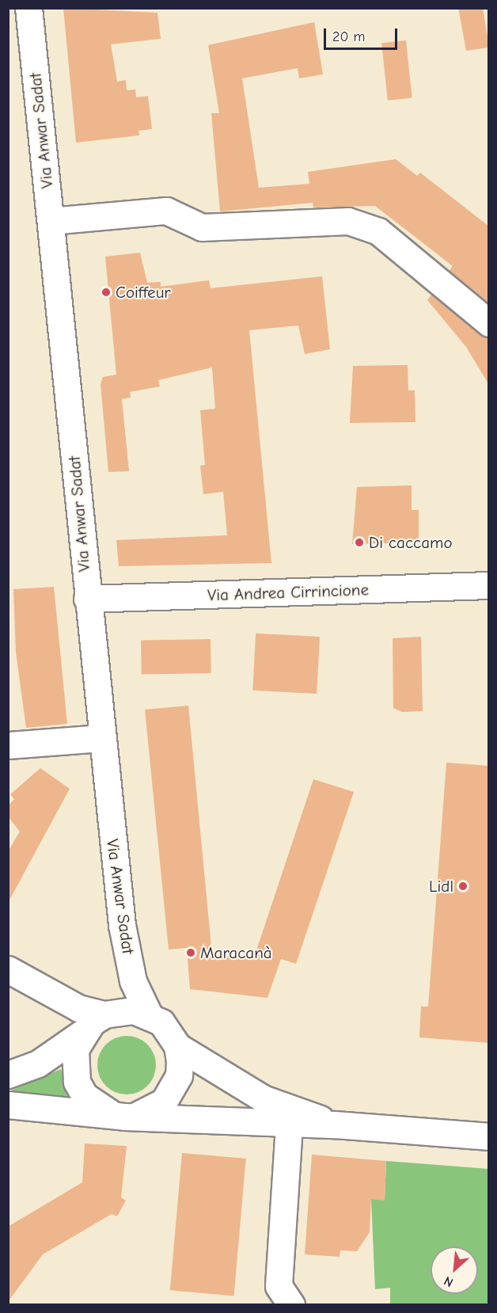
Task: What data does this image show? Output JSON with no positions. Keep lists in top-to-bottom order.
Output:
{
  "streets": {
    "street": ["Via Anwar Sadat", "Via Andrea Cirrincione"]
  },
  "crossings": [
    ["Via Anwar Sadat", "Via Andrea Cirrincione"]
  ],
  "places": [
    "Coiffeur",
    "Di caccamo",
    "Lidl",
    "Maracanà"
  ],
  "scale_bar": "20 m",
  "north": "bottom left"
}
